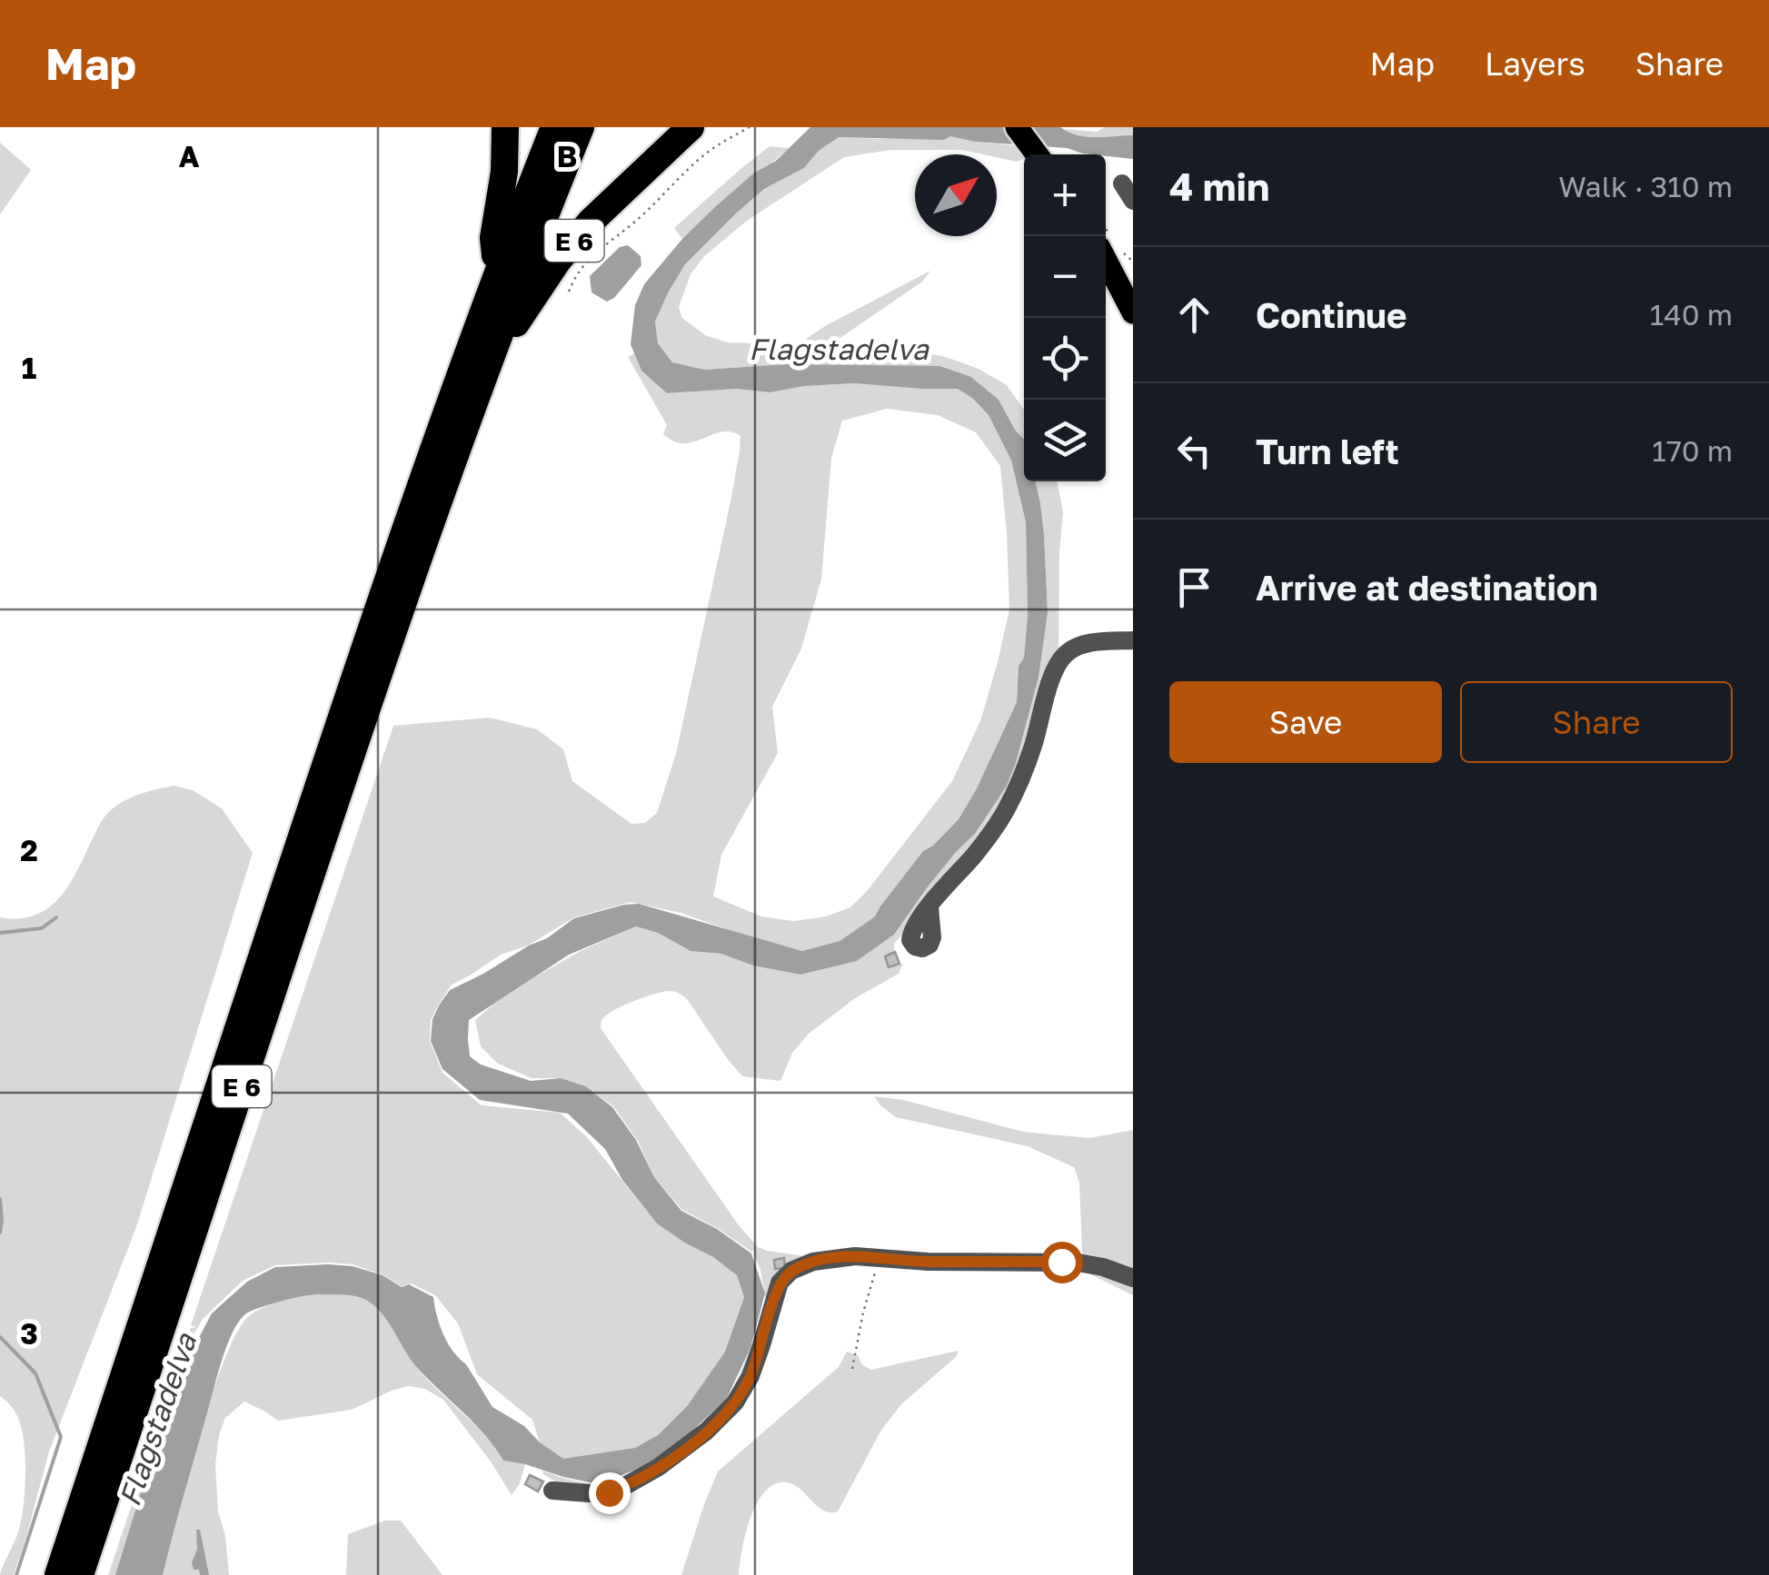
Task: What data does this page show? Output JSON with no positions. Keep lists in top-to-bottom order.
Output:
{
  "streets": {
    "highway": ["E 6"]
  },
  "water": ["Flagstadelva"],
  "north": "top right",
  "page": {
    "header": "Map",
    "nav": ["Map", "Layers", "Share"],
    "heading": ["4 min", "Walk · 310 m"],
    "map_buttons": ["+", "−"],
    "list": [
      ["Continue", "140 m"],
      ["Turn left", "170 m"],
      "Arrive at destination"
    ],
    "buttons": ["Save", "Share"]
  },
  "grid": {
    "columns": ["A", "B"],
    "rows": ["1", "2", "3"]
  }
}
